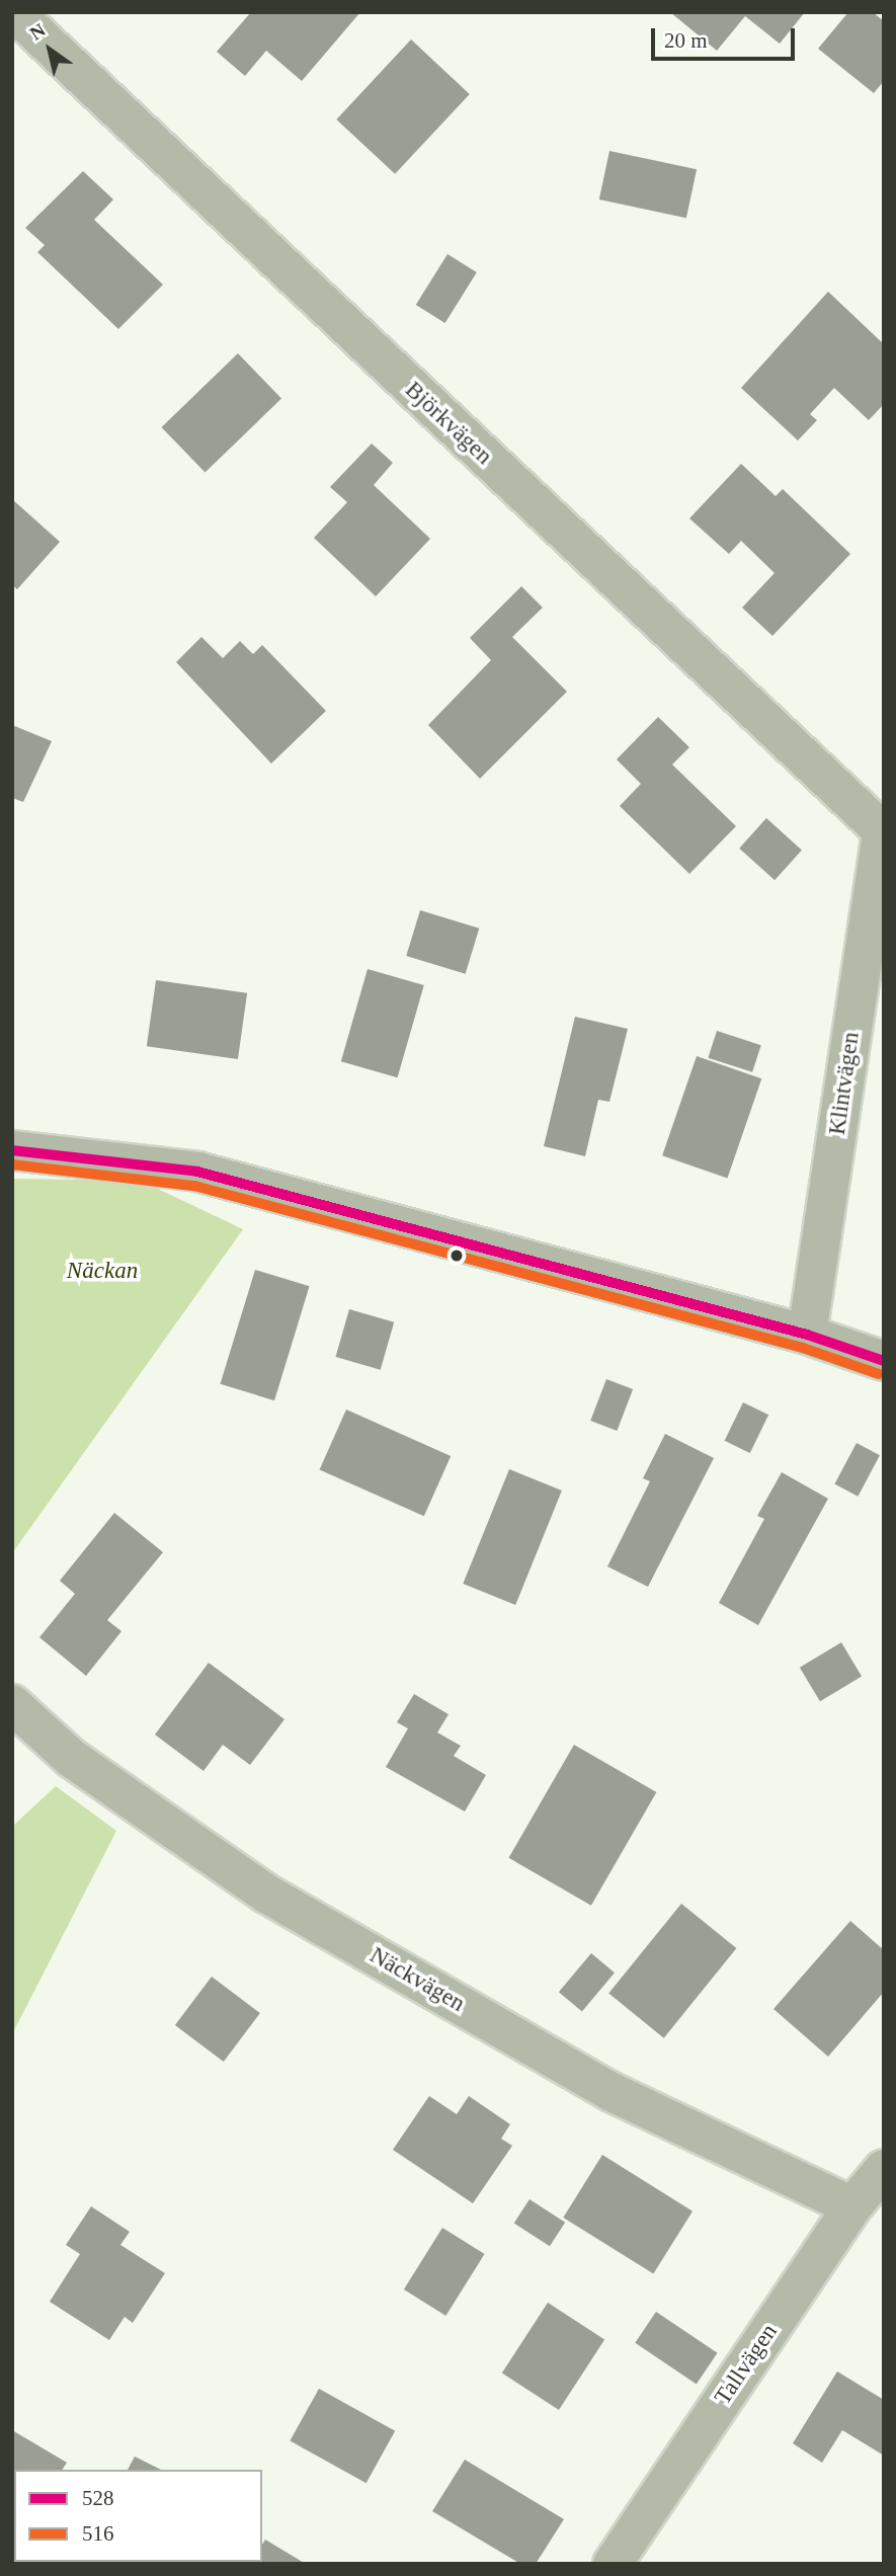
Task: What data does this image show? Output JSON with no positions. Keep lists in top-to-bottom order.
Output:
{
  "streets": {
    "street": [
      "Björkvägen",
      "Klintvägen",
      "Näckvägen",
      "Tallvägen"
    ]
  },
  "crossings": [
    ["Björkvägen", "Klintvägen"],
    ["Näckvägen", "Tallvägen"]
  ],
  "parks": ["Näckan"],
  "lines": ["transit line 528", "transit line 516"],
  "legend": ["528", "516"],
  "scale_bar": "20 m",
  "north": "top left"
}
